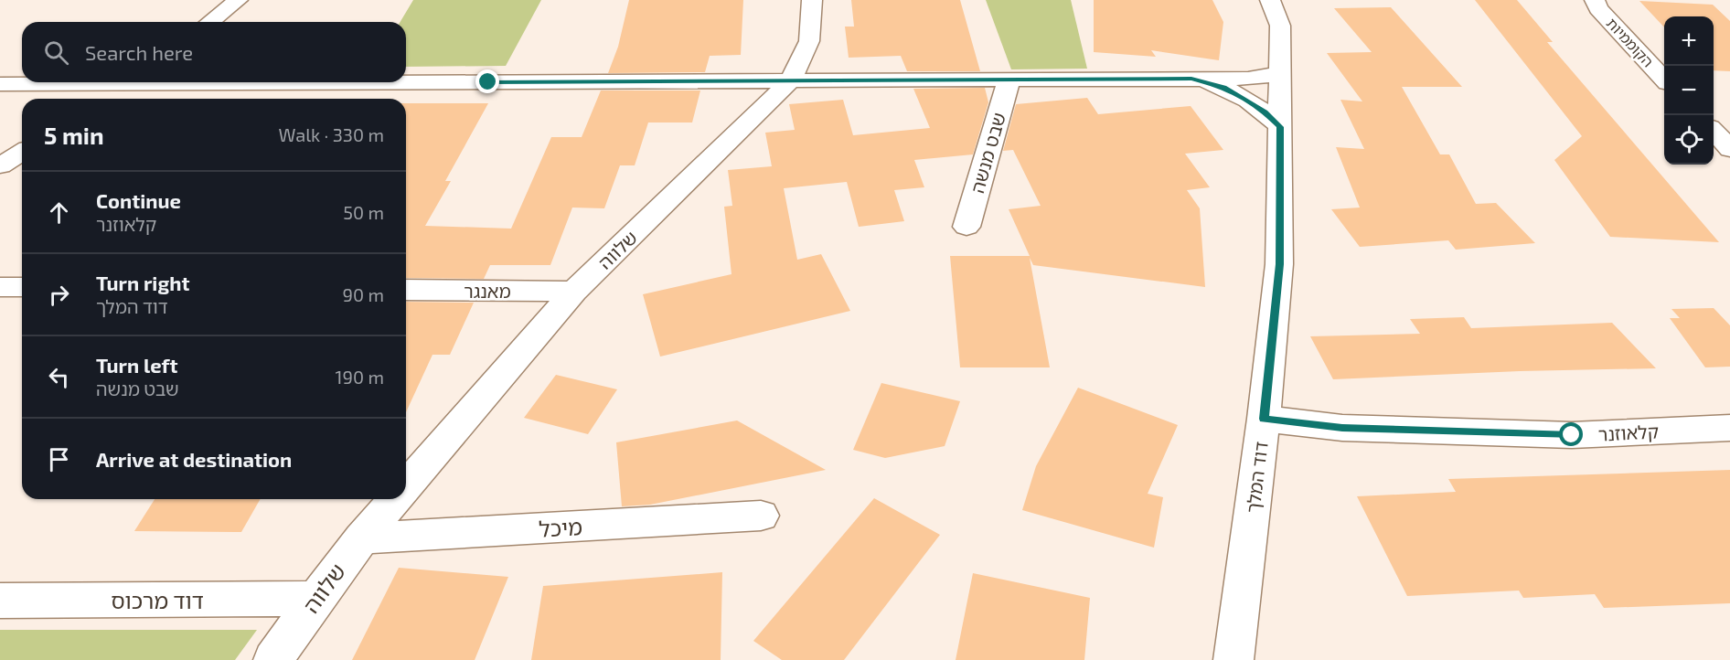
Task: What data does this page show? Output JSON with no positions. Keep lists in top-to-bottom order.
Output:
{
  "streets": {
    "street": [
      "הקוממיות",
      "שבט מנשה",
      "שלווה",
      "מאנגר",
      "קלאוזנר",
      "דוד המלך",
      "מיכל",
      "דוד מרכוס"
    ]
  },
  "crossings": [
    ["שלווה", "מאנגר"],
    ["שלווה", "מיכל"],
    ["שלווה", "דוד מרכוס"],
    ["קלאוזנר", "דוד המלך"]
  ],
  "page": {
    "map_buttons": ["+", "−"],
    "search": "Search here",
    "heading": ["5 min", "Walk · 330 m"],
    "list": [
      ["Continue", "קלאוזנר", "50 m"],
      ["Turn right", "דוד המלך", "90 m"],
      ["Turn left", "שבט מנשה", "190 m"],
      "Arrive at destination"
    ]
  }
}
